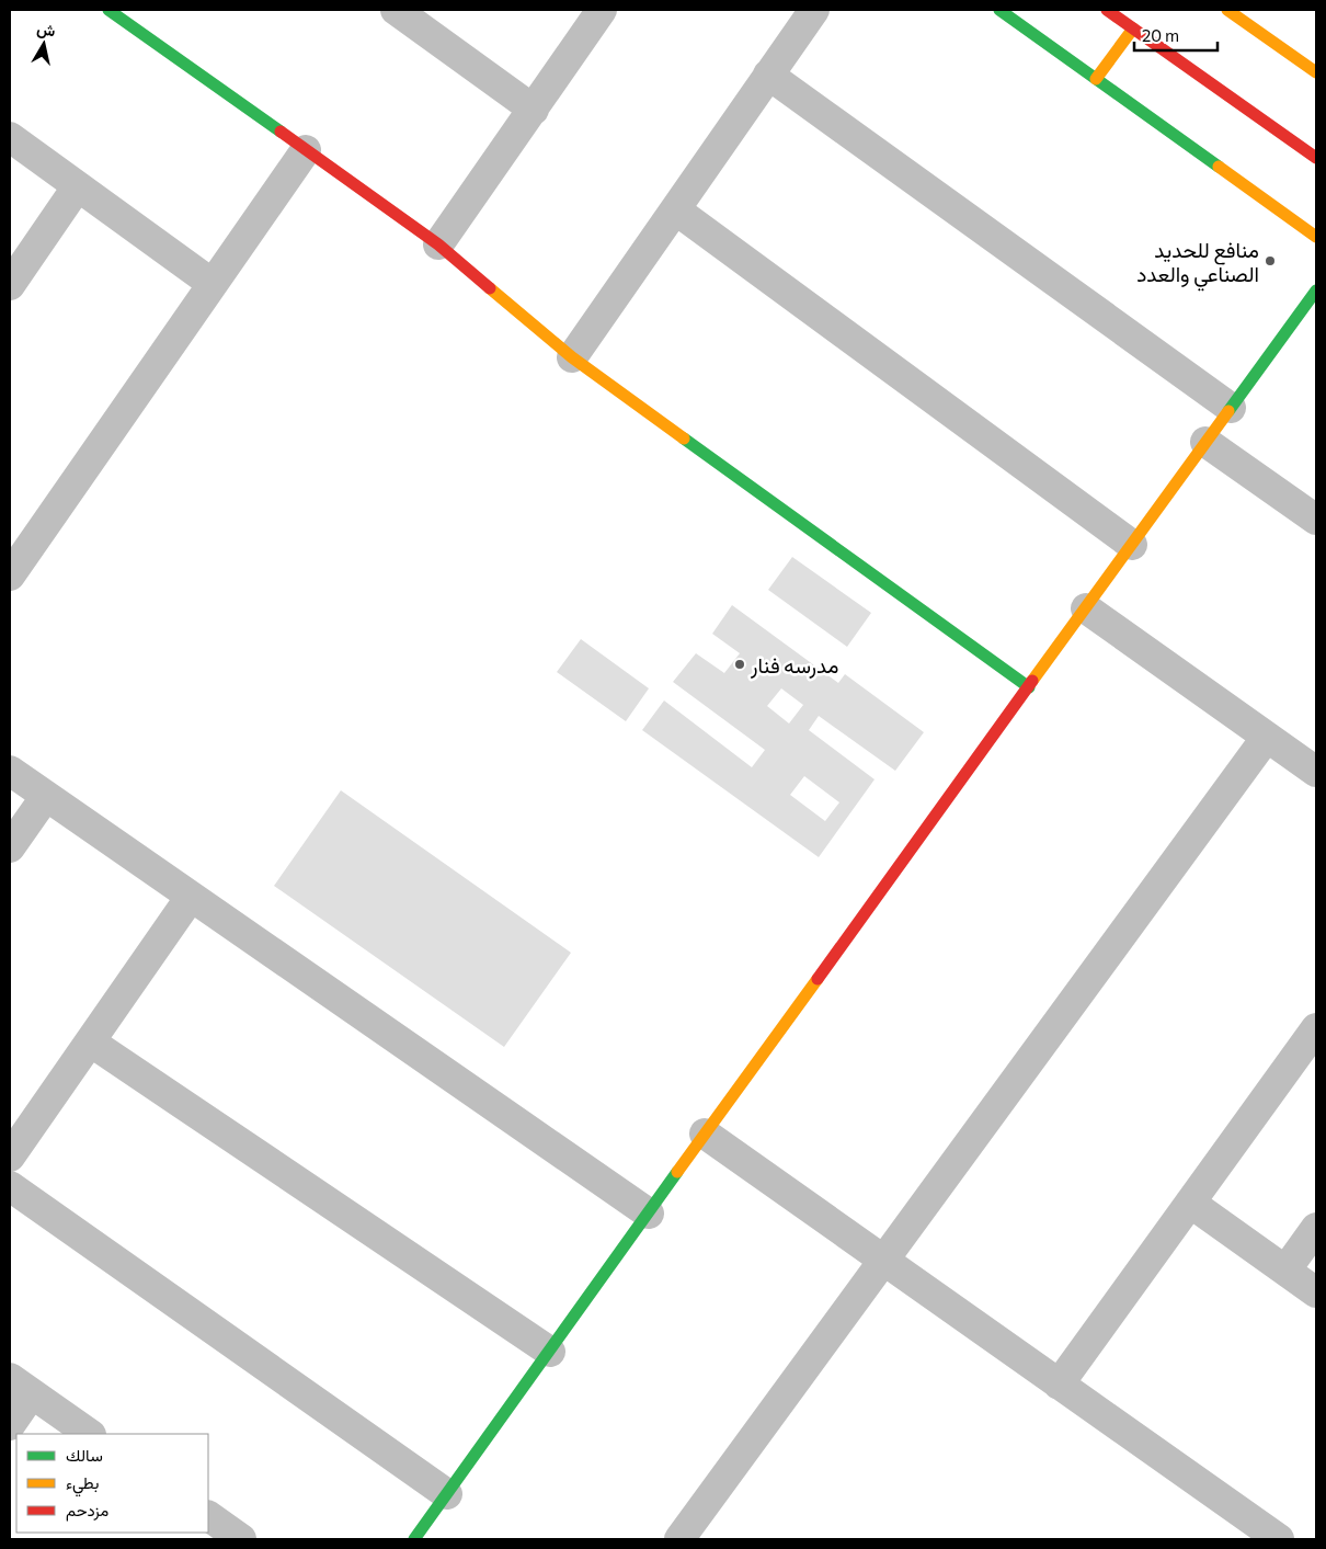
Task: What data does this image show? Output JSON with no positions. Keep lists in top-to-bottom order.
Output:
{
  "places": ["منافع للحديد الصناعي والعدد", "مدرسه فنار"],
  "legend": ["سالك", "بطيء", "مزدحم"],
  "scale_bar": "20 m",
  "north": "top"
}
